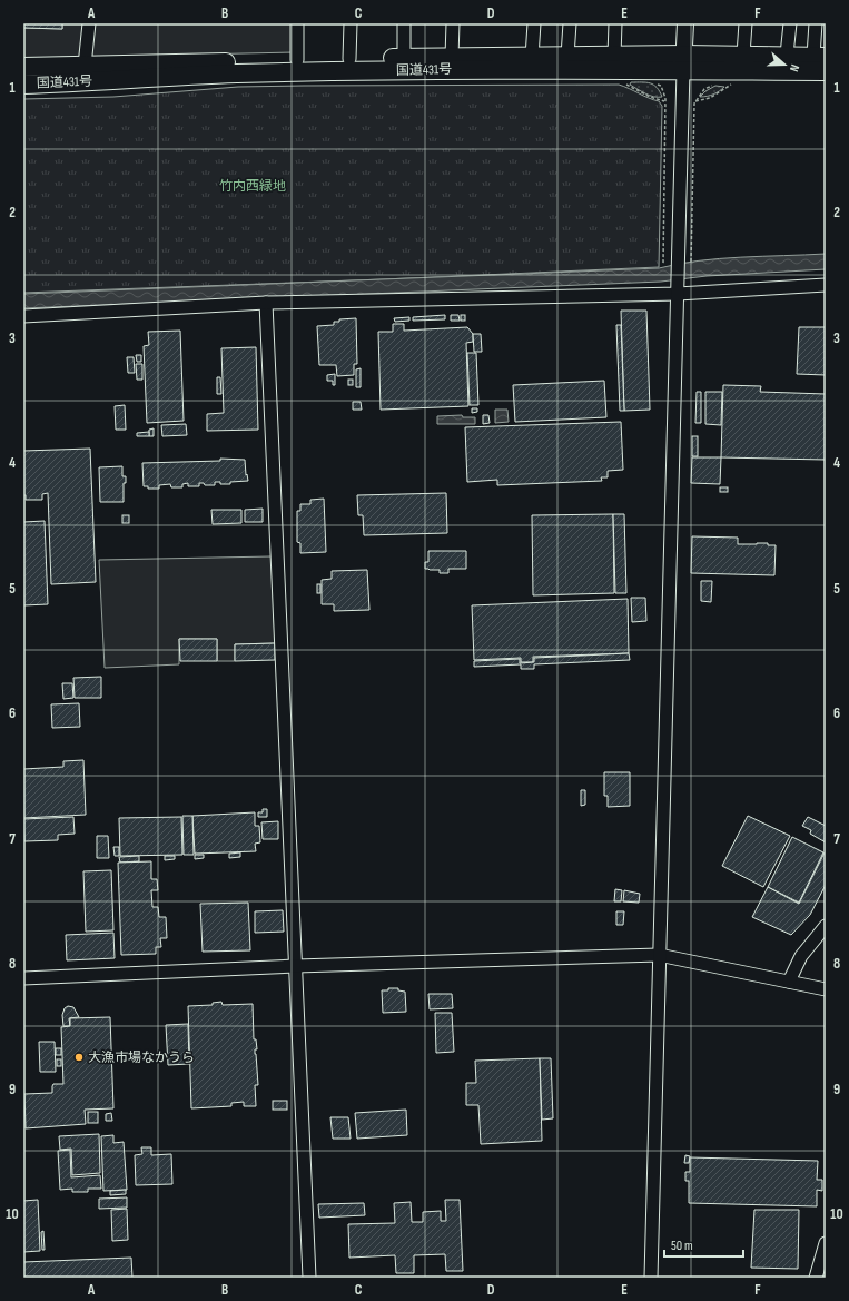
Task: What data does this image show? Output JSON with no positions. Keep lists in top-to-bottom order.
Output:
{
  "streets": {
    "highway": ["国道431号"]
  },
  "parks": ["竹内西緑地"],
  "places": ["大漁市場なかうら"],
  "scale_bar": "50 m",
  "north": "right",
  "grid": {
    "columns": [
      "A",
      "B",
      "C",
      "D",
      "E",
      "F"
    ],
    "rows": [
      "1",
      "2",
      "3",
      "4",
      "5",
      "6",
      "7",
      "8",
      "9",
      "10"
    ]
  }
}
